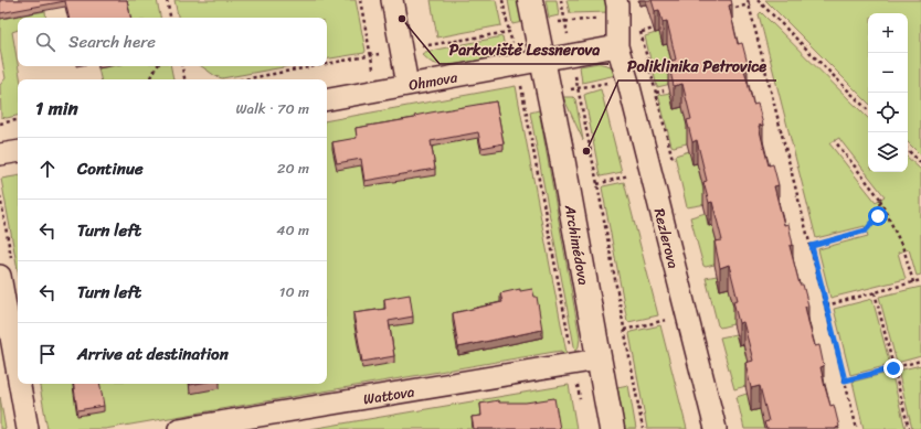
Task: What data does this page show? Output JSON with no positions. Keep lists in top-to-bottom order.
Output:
{
  "streets": {
    "street": [
      "Ohmova",
      "Rezlerova",
      "Archimédova",
      "Wattova"
    ]
  },
  "crossings": [
    ["Ohmova", "Archimédova"],
    ["Archimédova", "Wattova"]
  ],
  "places": ["Parkoviště Lessnerova", "Poliklinika Petrovice"],
  "page": {
    "map_buttons": ["+", "−"],
    "search": "Search here",
    "heading": ["1 min", "Walk · 70 m"],
    "list": [
      ["Continue", "20 m"],
      ["Turn left", "40 m"],
      ["Turn left", "10 m"],
      "Arrive at destination"
    ]
  }
}
